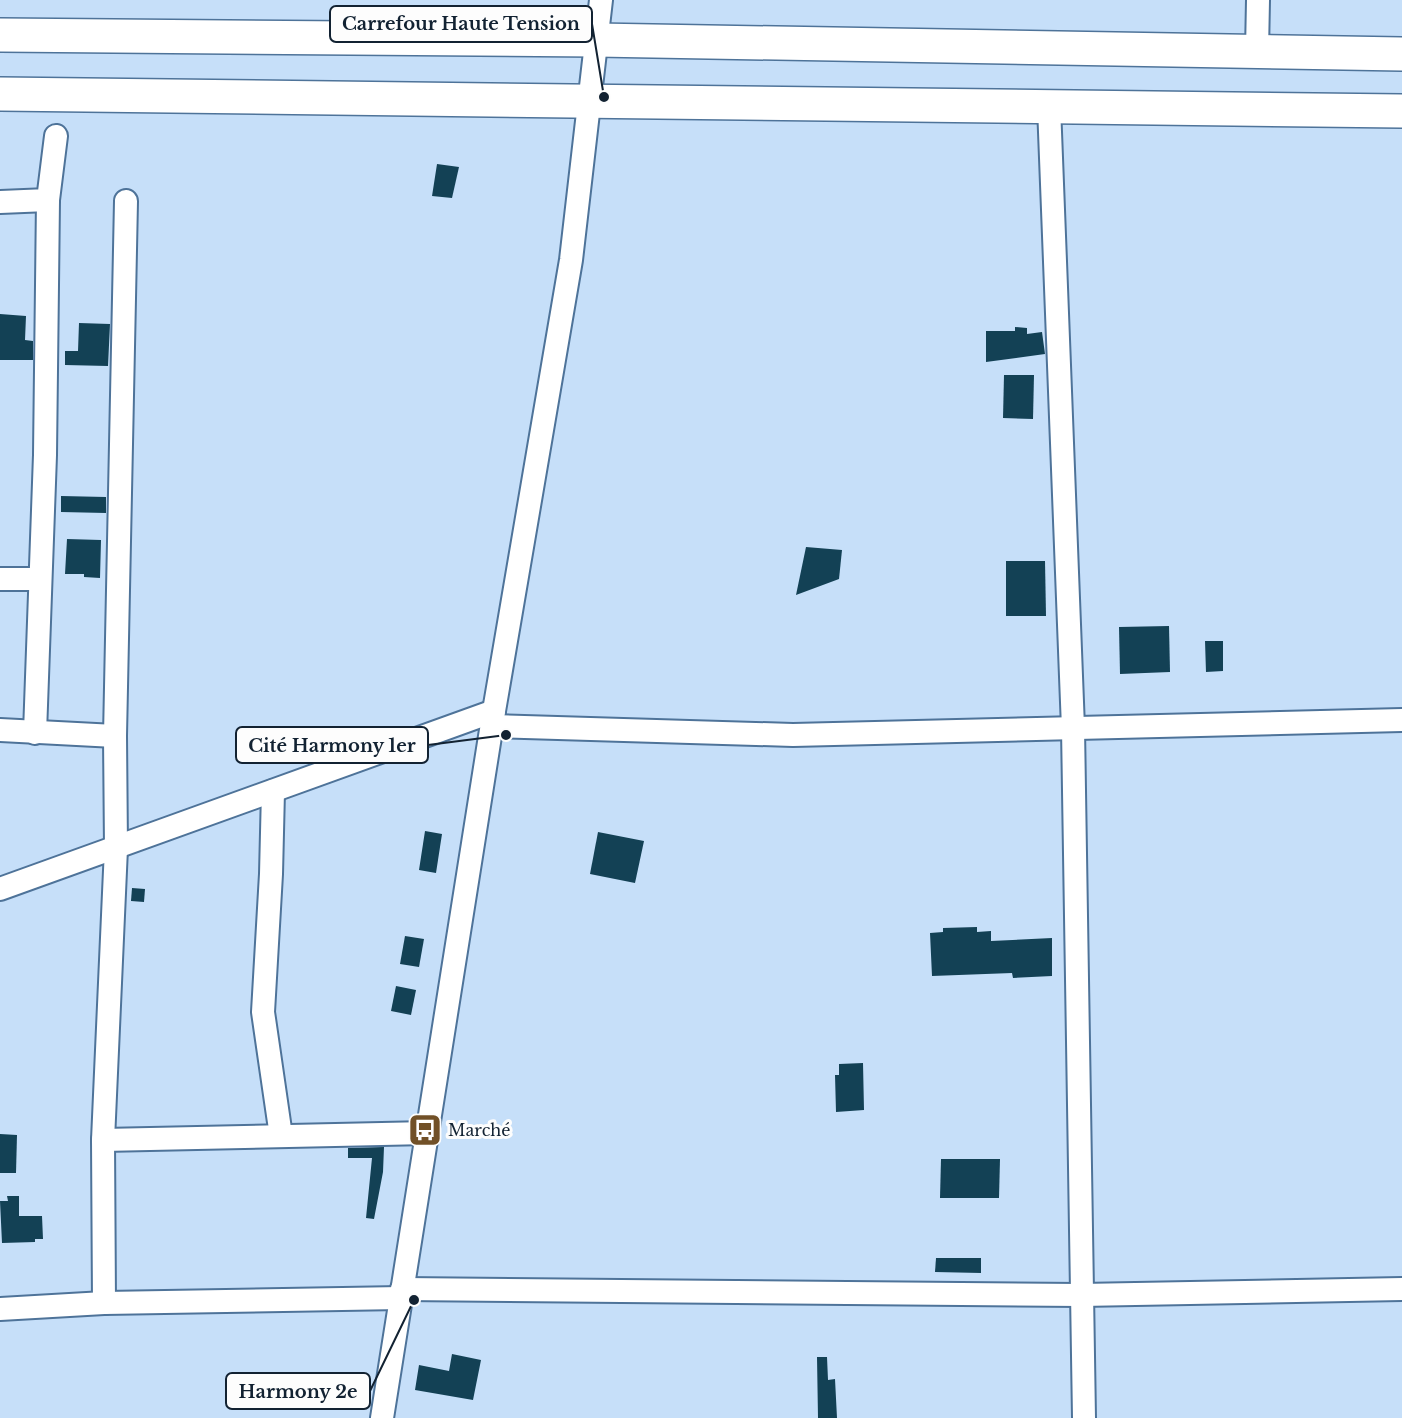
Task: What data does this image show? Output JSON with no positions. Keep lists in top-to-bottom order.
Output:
{
  "places": {
    "other": ["Carrefour Haute Tension", "Cité Harmony 1er", "Harmony 2e"],
    "bus stop": ["Marché"]
  }
}
